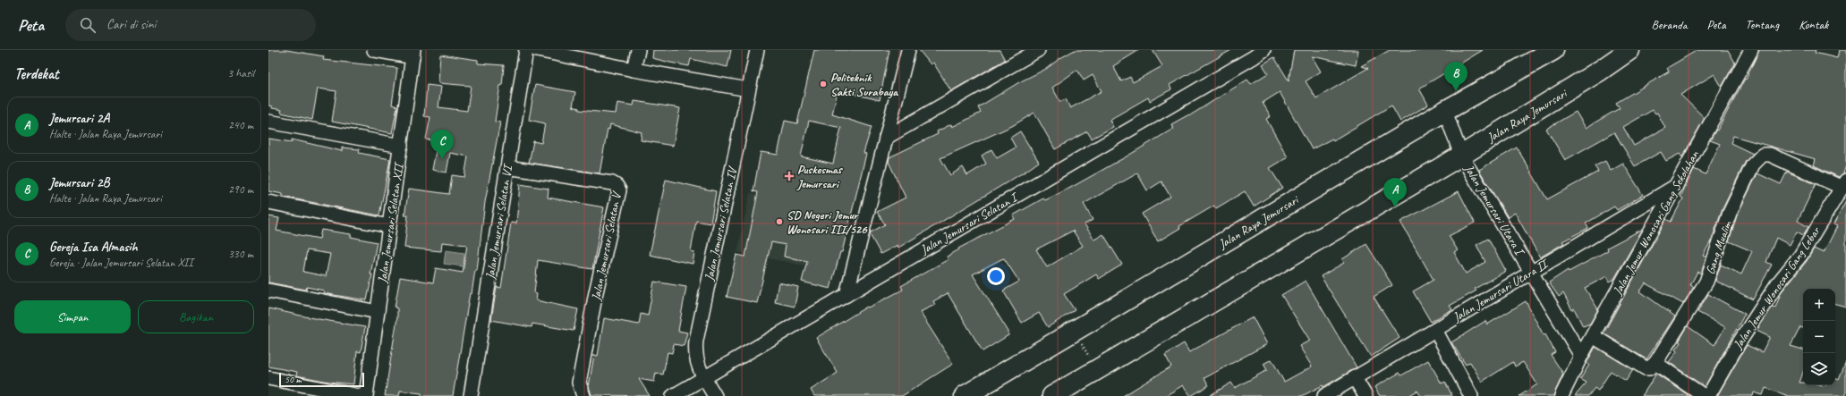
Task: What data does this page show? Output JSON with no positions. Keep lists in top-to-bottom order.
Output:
{
  "streets": {
    "main road": ["Jalan Raya Jemursari"],
    "street": [
      "Jalan Jemursari Utara I",
      "Jalan Jemursari Selatan VI",
      "Jalan Jemur Wonosari Gang Sekolahan",
      "Jalan Jemursari Selatan XII",
      "Jalan Jemursari Selatan I",
      "Jalan Jemursari Selatan IV",
      "Jalan Jemursari Selatan V",
      "Gang Mualim",
      "Jalan Jemur Wonosari Gang Lebar",
      "Jalan Jemursari Utara II"
    ]
  },
  "crossings": [
    ["Jalan Raya Jemursari", "Jalan Jemursari Utara I"],
    ["Jalan Jemursari Utara I", "Jalan Jemur Wonosari Gang Sekolahan"],
    ["Jalan Jemursari Utara I", "Jalan Jemursari Utara II"],
    ["Jalan Jemursari Selatan VI", "Jalan Jemursari Selatan V"],
    ["Jalan Jemur Wonosari Gang Sekolahan", "Jalan Jemursari Utara II"],
    ["Jalan Jemursari Selatan I", "Jalan Jemursari Selatan IV"],
    ["Gang Mualim", "Jalan Jemur Wonosari Gang Lebar"]
  ],
  "places": {
    "other": ["Politeknik Sakti Surabaya", "SD Negeri Jemur Wonosari III/526"],
    "health": ["Puskesmas Jemursari"]
  },
  "scale_bar": "50 m",
  "page": {
    "header": "Peta",
    "search": "Cari di sini",
    "nav": [
      "Beranda",
      "Peta",
      "Tentang",
      "Kontak"
    ],
    "heading": ["Terdekat", "3 hasil"],
    "pins": ["B", "C", "A"],
    "list": [
      {
        "mark": "A",
        "name": "Jemursari 2A",
        "note": "Halte · Jalan Raya Jemursari",
        "value": "240 m"
      },
      {
        "mark": "B",
        "name": "Jemursari 2B",
        "note": "Halte · Jalan Raya Jemursari",
        "value": "290 m"
      },
      {
        "mark": "C",
        "name": "Gereja Isa Almasih",
        "note": "Gereja · Jalan Jemursari Selatan XII",
        "value": "330 m"
      }
    ],
    "map_buttons": ["+", "−"],
    "buttons": ["Simpan", "Bagikan"],
    "scale": "50 m"
  }
}
